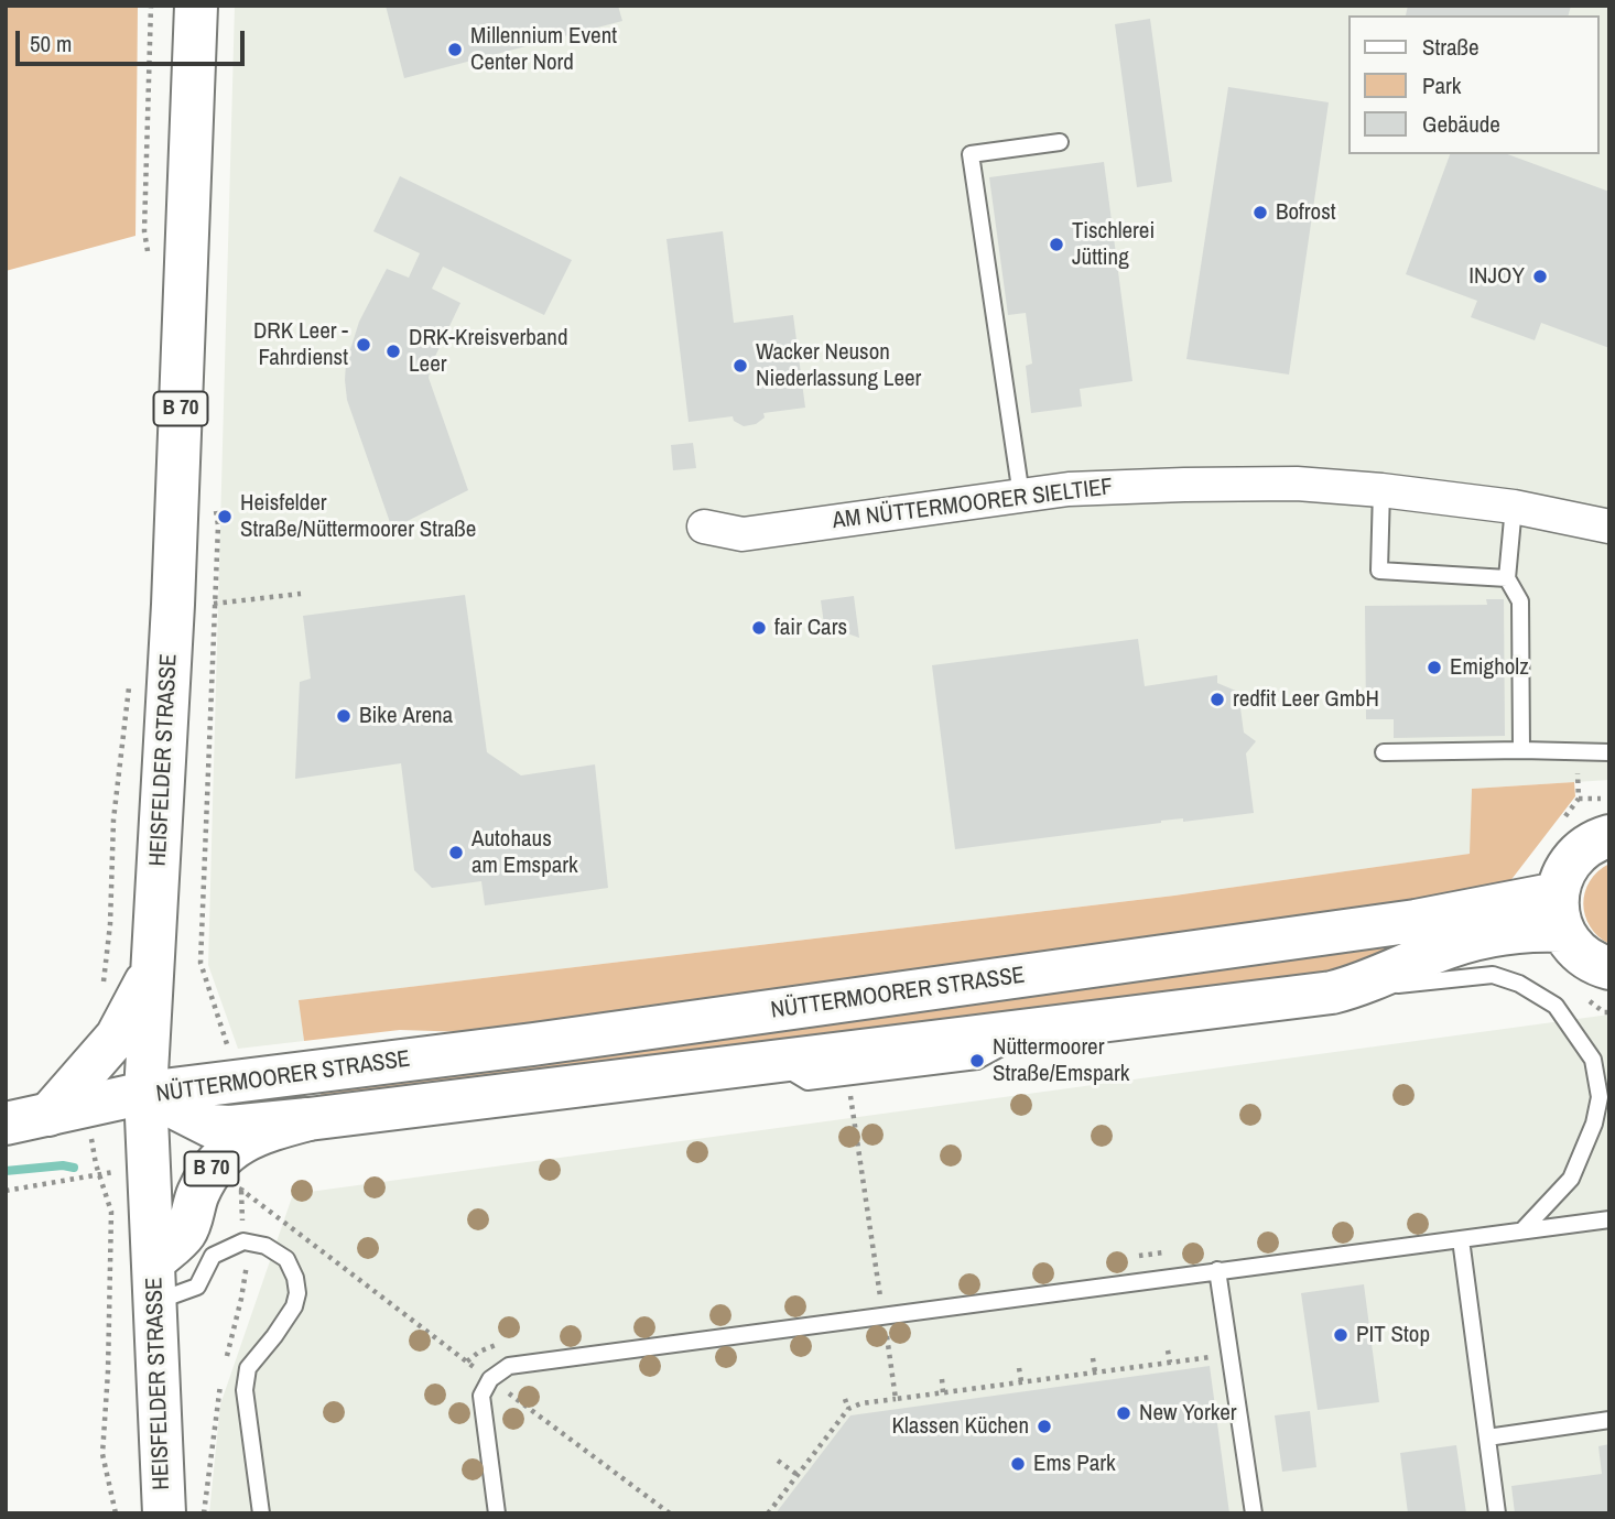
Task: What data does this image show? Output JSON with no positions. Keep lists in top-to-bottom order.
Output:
{
  "streets": {
    "street": [
      "B 70",
      "AM NÜTTERMOORER SIELTIEF",
      "HEISFELDER STRASSE",
      "NÜTTERMOORER STRASSE"
    ]
  },
  "crossings": [
    ["B 70", "HEISFELDER STRASSE"],
    ["B 70", "NÜTTERMOORER STRASSE"],
    ["HEISFELDER STRASSE", "NÜTTERMOORER STRASSE"]
  ],
  "places": [
    "Millennium Event Center Nord",
    "Bofrost",
    "Tischlerei Jütting",
    "INJOY",
    "DRK Leer - Fahrdienst",
    "DRK-Kreisverband Leer",
    "Wacker Neuson Niederlassung Leer",
    "Heisfelder Straße/Nüttermoorer Straße",
    "fair Cars",
    "Emigholz",
    "redfit Leer GmbH",
    "Bike Arena",
    "Autohaus am Emspark",
    "Nüttermoorer Straße/Emspark",
    "PIT Stop",
    "New Yorker",
    "Klassen Küchen",
    "Ems Park"
  ],
  "legend": ["Straße", "Park", "Gebäude"],
  "scale_bar": "50 m"
}
